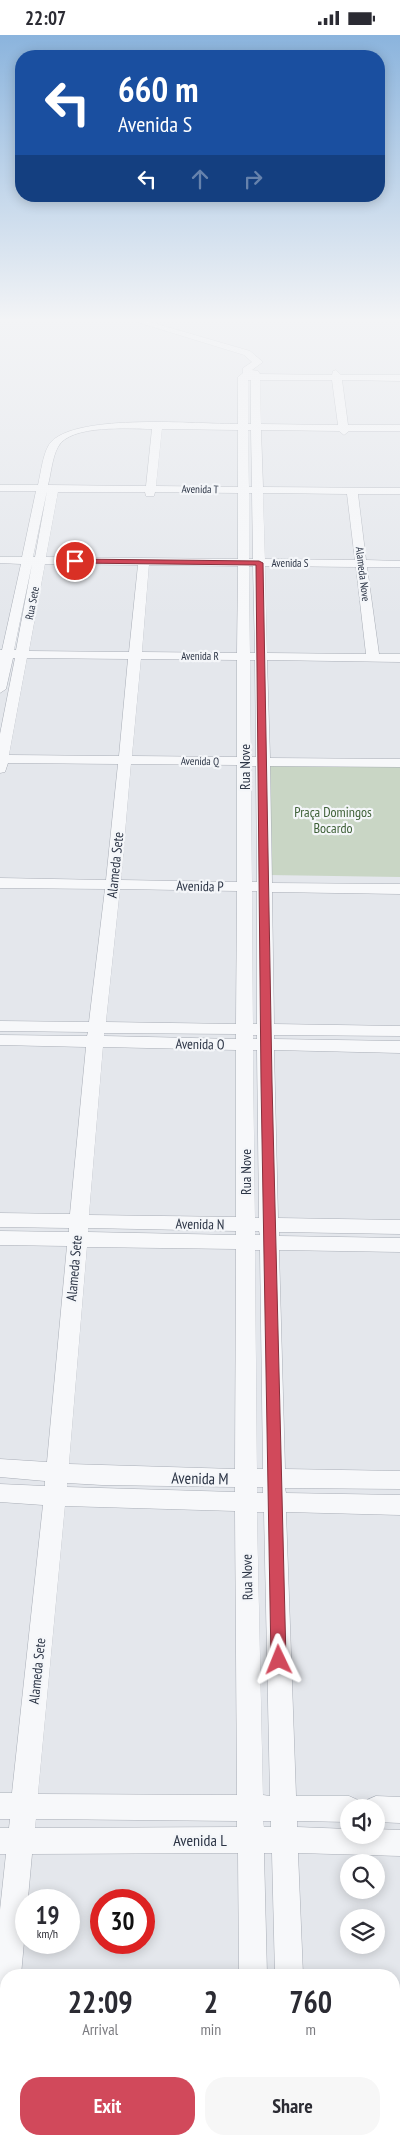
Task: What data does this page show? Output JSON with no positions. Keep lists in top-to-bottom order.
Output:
{
  "streets": {
    "street": [
      "Avenida T",
      "Avenida S",
      "Alameda Nove",
      "Rua Sete",
      "Avenida R",
      "Avenida Q",
      "Rua Nove",
      "Alameda Sete",
      "Avenida P",
      "Avenida O",
      "Avenida N",
      "Avenida M",
      "Avenida L"
    ]
  },
  "crossings": [
    ["Avenida T", "Alameda Nove"],
    ["Avenida T", "Rua Sete"],
    ["Avenida T", "Rua Nove"],
    ["Avenida S", "Alameda Nove"],
    ["Avenida S", "Rua Sete"],
    ["Avenida S", "Rua Nove"],
    ["Avenida S", "Alameda Sete"],
    ["Alameda Nove", "Avenida R"],
    ["Rua Sete", "Avenida R"],
    ["Rua Sete", "Avenida Q"],
    ["Avenida R", "Rua Nove"],
    ["Avenida R", "Alameda Sete"],
    ["Avenida Q", "Rua Nove"],
    ["Avenida Q", "Alameda Sete"],
    ["Rua Nove", "Avenida P"],
    ["Rua Nove", "Avenida O"],
    ["Rua Nove", "Avenida N"],
    ["Rua Nove", "Avenida M"],
    ["Rua Nove", "Avenida L"],
    ["Alameda Sete", "Avenida P"],
    ["Alameda Sete", "Avenida O"],
    ["Alameda Sete", "Avenida N"],
    ["Alameda Sete", "Avenida M"],
    ["Alameda Sete", "Avenida L"]
  ],
  "parks": ["Praça Domingos Bocardo"],
  "page": {
    "status": "22:07",
    "turn": ["660 m", "Avenida S"],
    "speed": "19 km/h",
    "limit": "30",
    "eta": [
      "22:09",
      "Arrival",
      "2",
      "min",
      "760",
      "m"
    ],
    "buttons": ["Exit", "Share"]
  }
}
